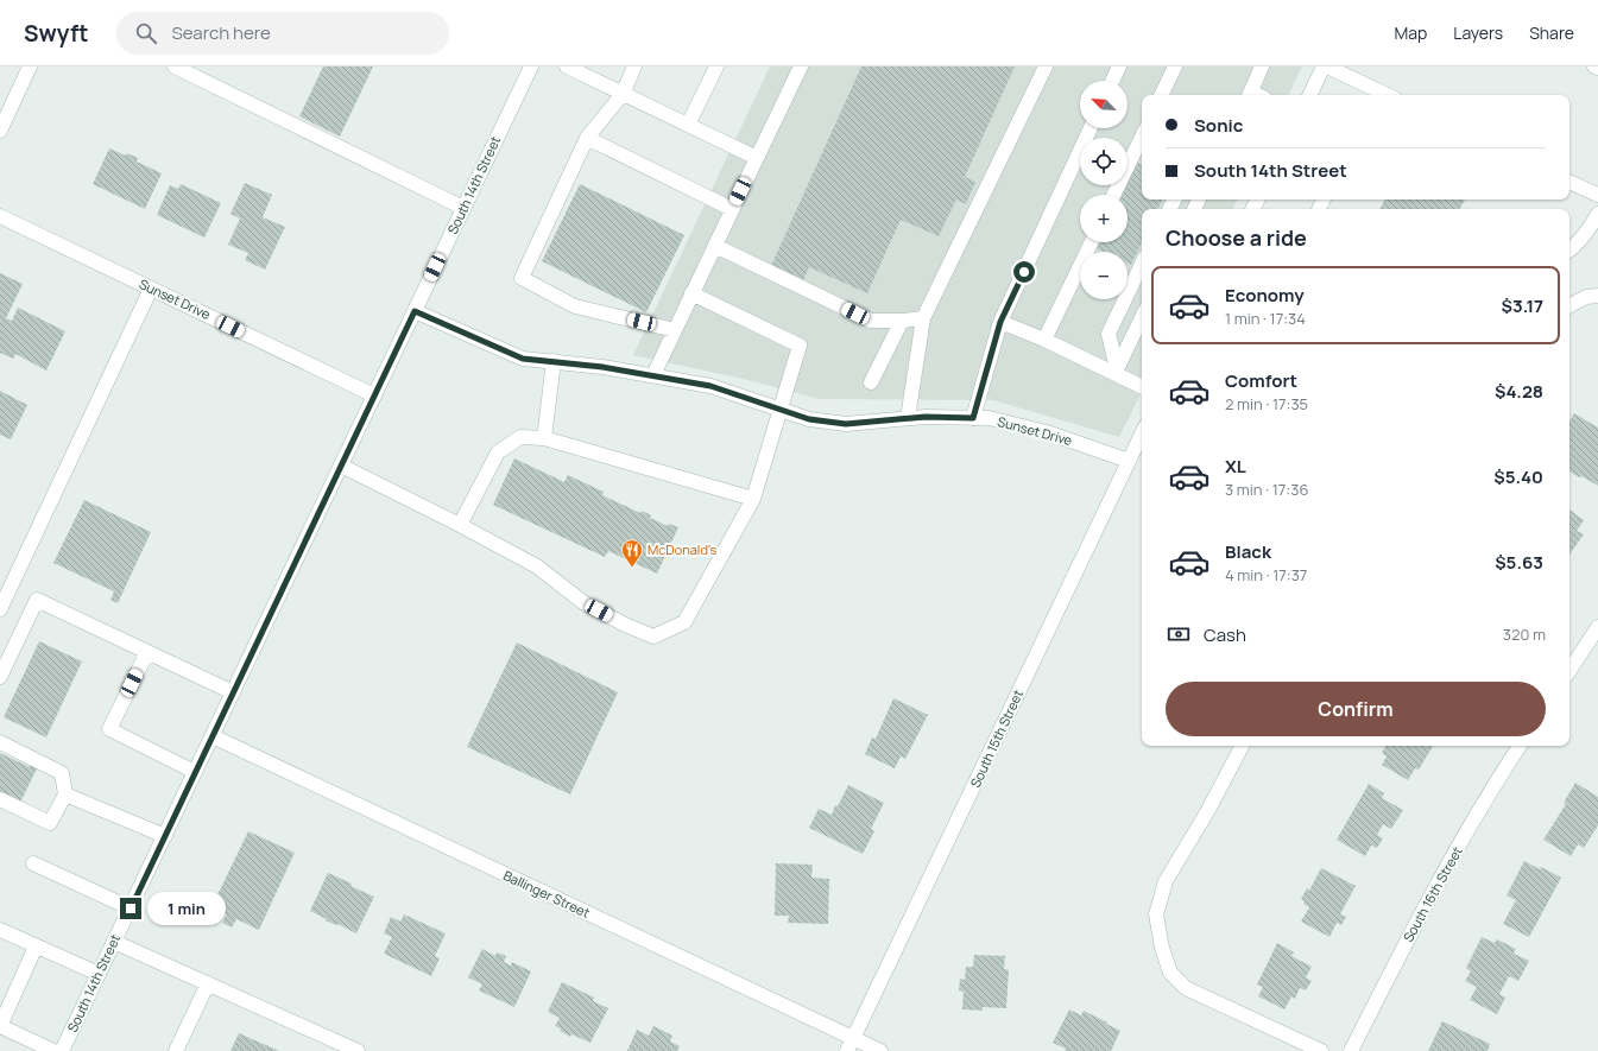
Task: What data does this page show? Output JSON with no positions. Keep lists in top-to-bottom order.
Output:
{
  "streets": {
    "street": [
      "South 14th Street",
      "Sunset Drive",
      "South 15th Street",
      "Ballinger Street",
      "South 16th Street"
    ]
  },
  "crossings": [
    ["South 14th Street", "Sunset Drive"],
    ["South 14th Street", "Ballinger Street"],
    ["Sunset Drive", "South 15th Street"],
    ["South 15th Street", "Ballinger Street"]
  ],
  "places": {
    "restaurant": ["McDonald's"]
  },
  "north": "top left",
  "page": {
    "header": "Swyft",
    "search": "Search here",
    "nav": ["Map", "Layers", "Share"],
    "map_buttons": ["+", "−"],
    "banner": ["Sonic", "South 14th Street"],
    "heading": "Choose a ride",
    "list": [
      {
        "name": "Economy",
        "note": "1 min · 17:34",
        "value": "$3.17"
      },
      {
        "name": "Comfort",
        "note": "2 min · 17:35",
        "value": "$4.28"
      },
      {
        "name": "XL",
        "note": "3 min · 17:36",
        "value": "$5.40"
      },
      {
        "name": "Black",
        "note": "4 min · 17:37",
        "value": "$5.63"
      }
    ],
    "pay": ["Cash", "320 m"],
    "buttons": "Confirm",
    "bubble": "1 min"
  }
}
